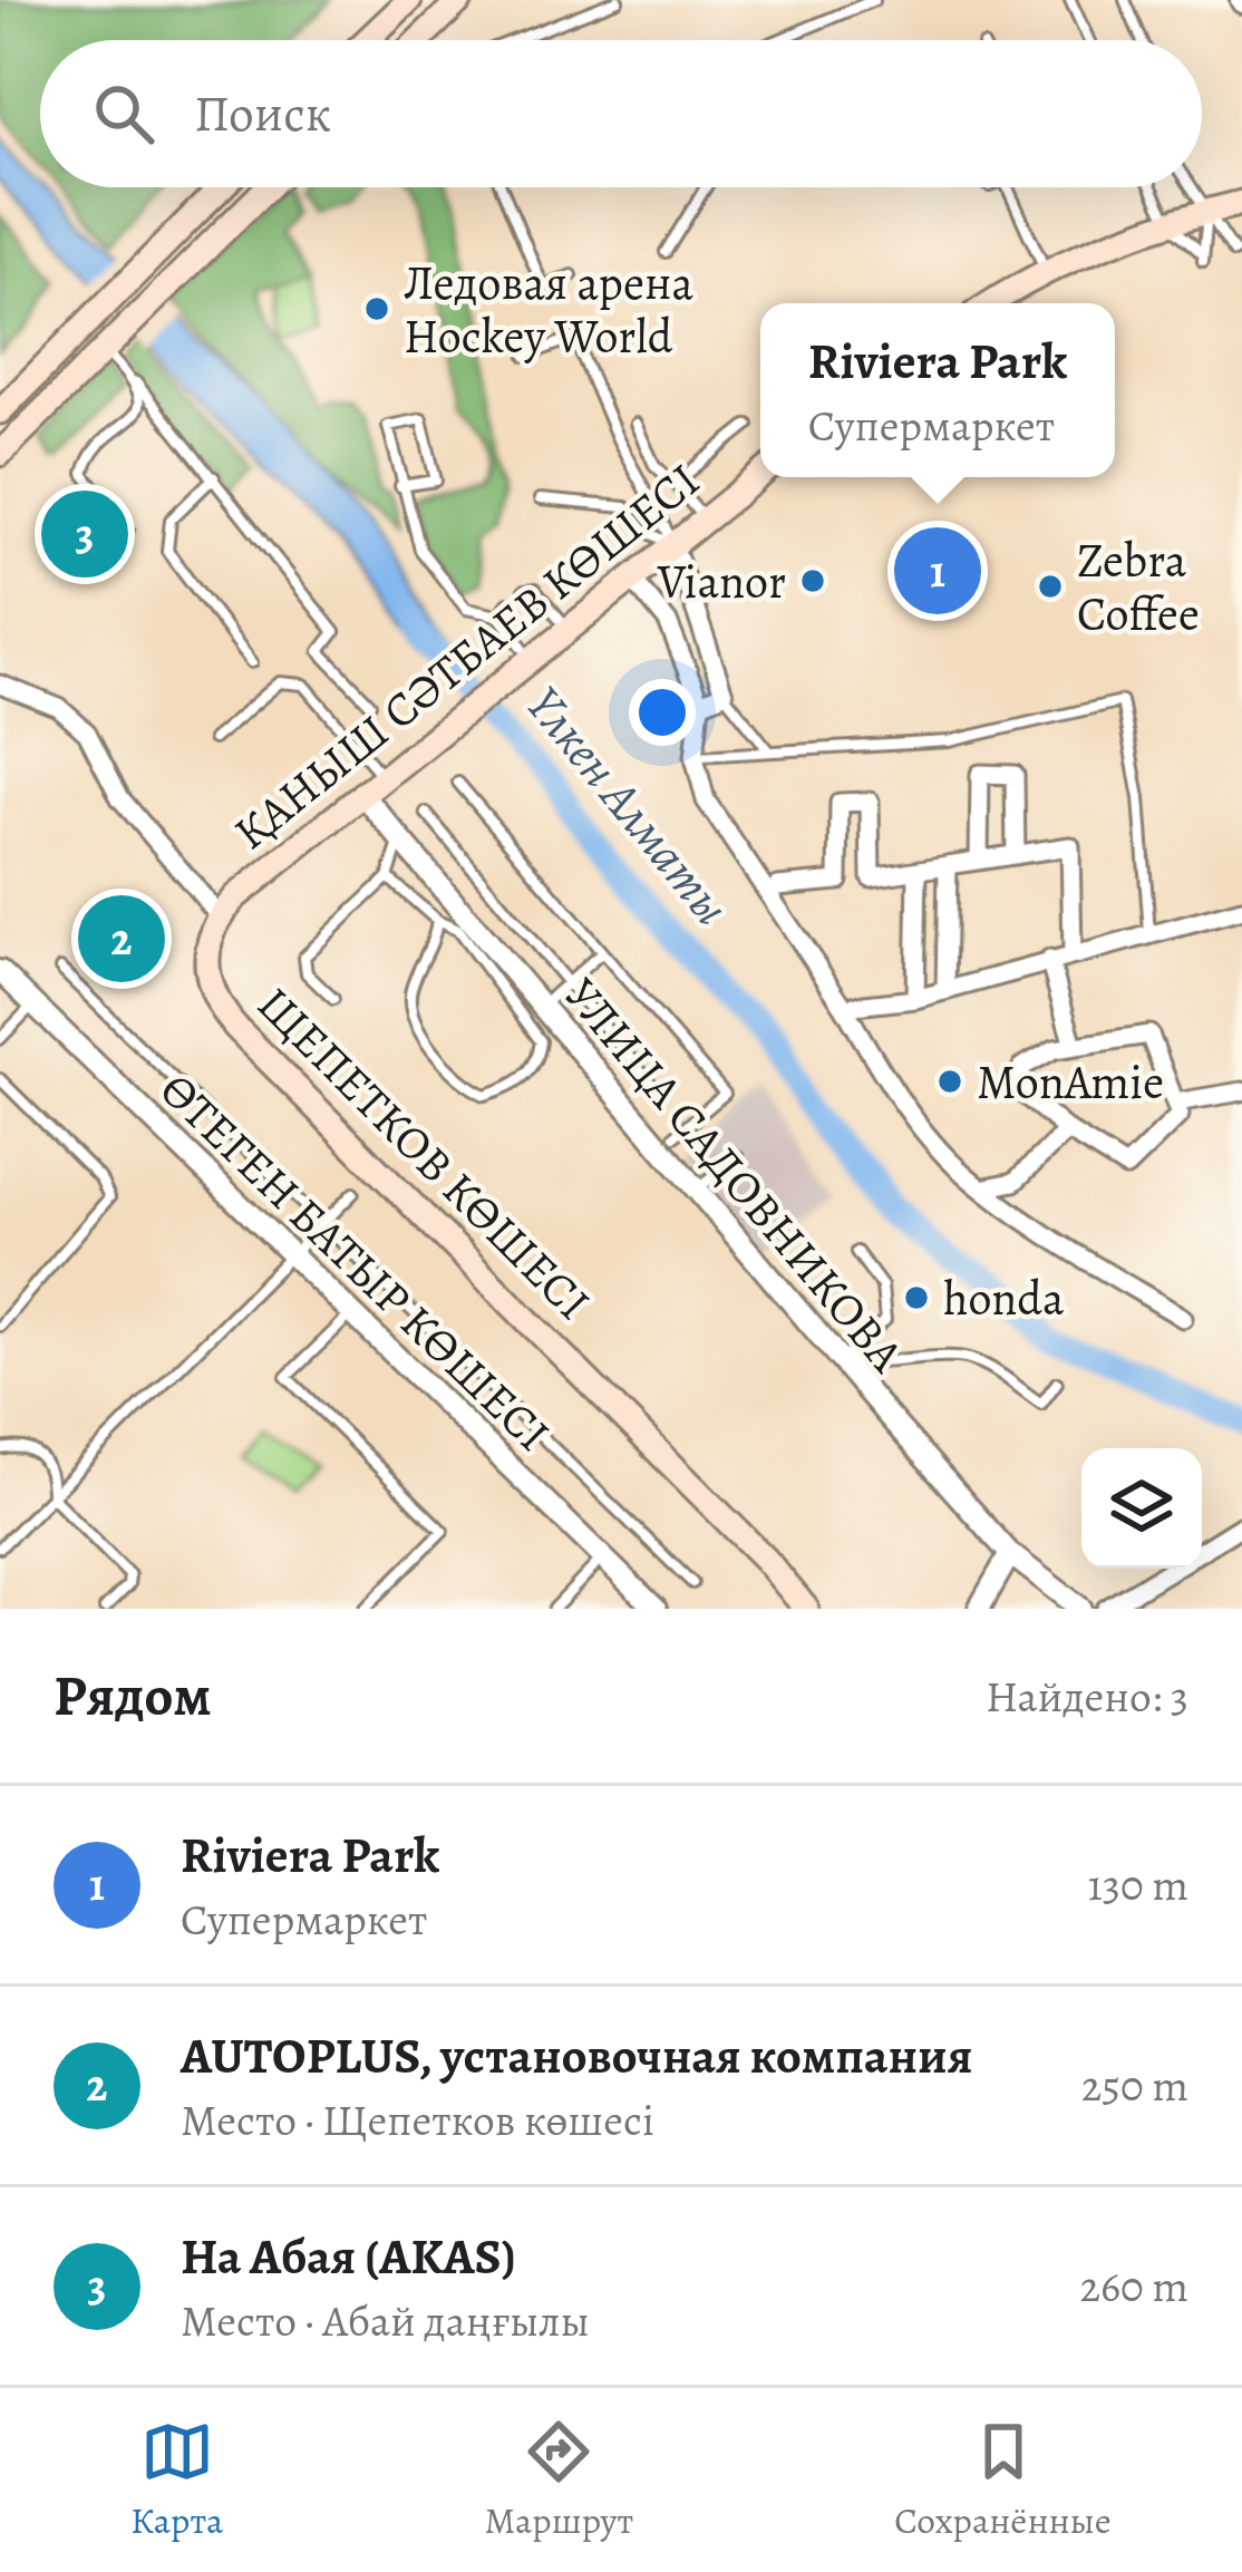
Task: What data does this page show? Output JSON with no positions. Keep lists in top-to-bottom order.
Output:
{
  "streets": {
    "main road": ["ҚАНЫШ СӘТБАЕВ КӨШЕСІ", "ЩЕПЕТКОВ КӨШЕСІ"],
    "street": ["УЛИЦА САДОВНИКОВА", "ӨТЕГЕН БАТЫР КӨШЕСІ"]
  },
  "crossings": [
    ["ҚАНЫШ СӘТБАЕВ КӨШЕСІ", "ЩЕПЕТКОВ КӨШЕСІ"],
    ["ҚАНЫШ СӘТБАЕВ КӨШЕСІ", "УЛИЦА САДОВНИКОВА"]
  ],
  "water": ["Үлкен Алматы"],
  "places": [
    "Ледовая арена Hockey World",
    "Vianor",
    "Zebra Coffee",
    "MonAmie",
    "honda"
  ],
  "page": {
    "search": "Поиск",
    "popup": ["Riviera Park", "Супермаркет"],
    "pins": ["3", "1", "2"],
    "heading": ["Рядом", "Найдено: 3"],
    "list": [
      {
        "mark": "1",
        "name": "Riviera Park",
        "note": "Супермаркет",
        "value": "130 m"
      },
      {
        "mark": "2",
        "name": "AUTOPLUS, установочная компания",
        "note": "Место · Щепетков көшесі",
        "value": "250 m"
      },
      {
        "mark": "3",
        "name": "На Абая (AKAS)",
        "note": "Место · Абай даңғылы",
        "value": "260 m"
      }
    ],
    "nav": ["Карта", "Маршрут", "Сохранённые"]
  }
}
